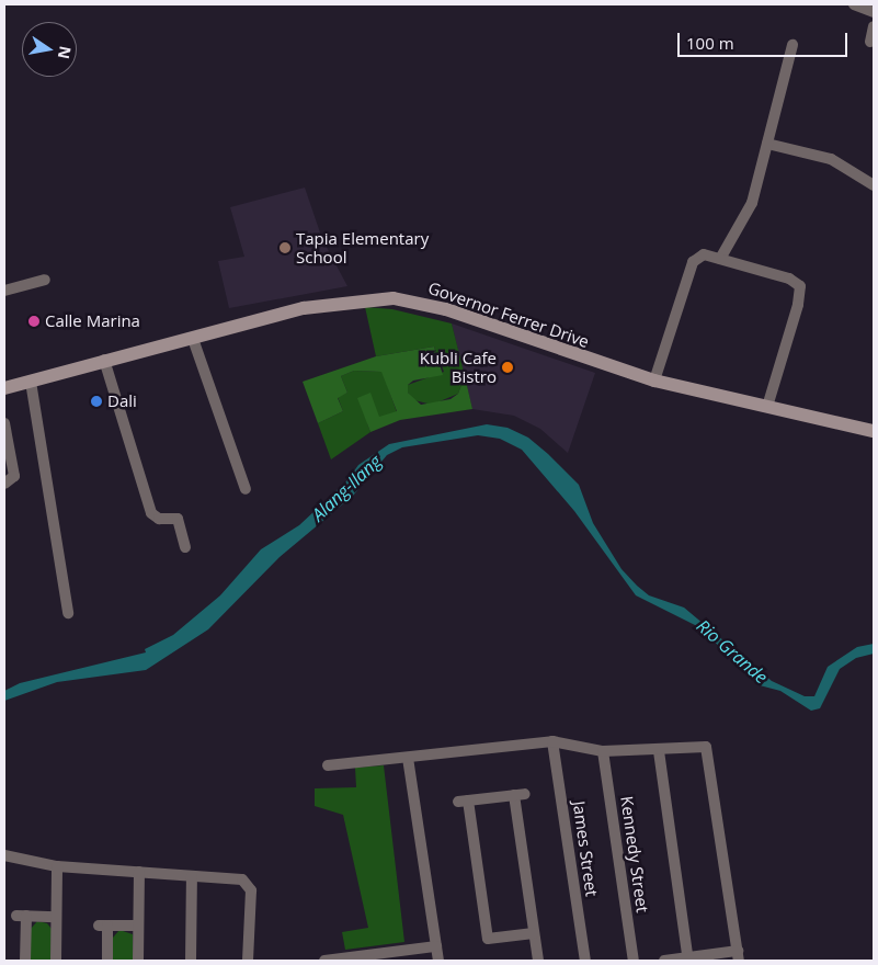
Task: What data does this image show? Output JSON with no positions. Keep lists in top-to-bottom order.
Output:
{
  "streets": {
    "main road": ["Governor Ferrer Drive"],
    "street": ["James Street", "Kennedy Street"]
  },
  "water": ["Alang-Ilang", "Rio Grande"],
  "places": [
    "Tapia Elementary School",
    "Calle Marina",
    "Kubli Cafe Bistro",
    "Dali"
  ],
  "scale_bar": "100 m",
  "north": "right"
}
